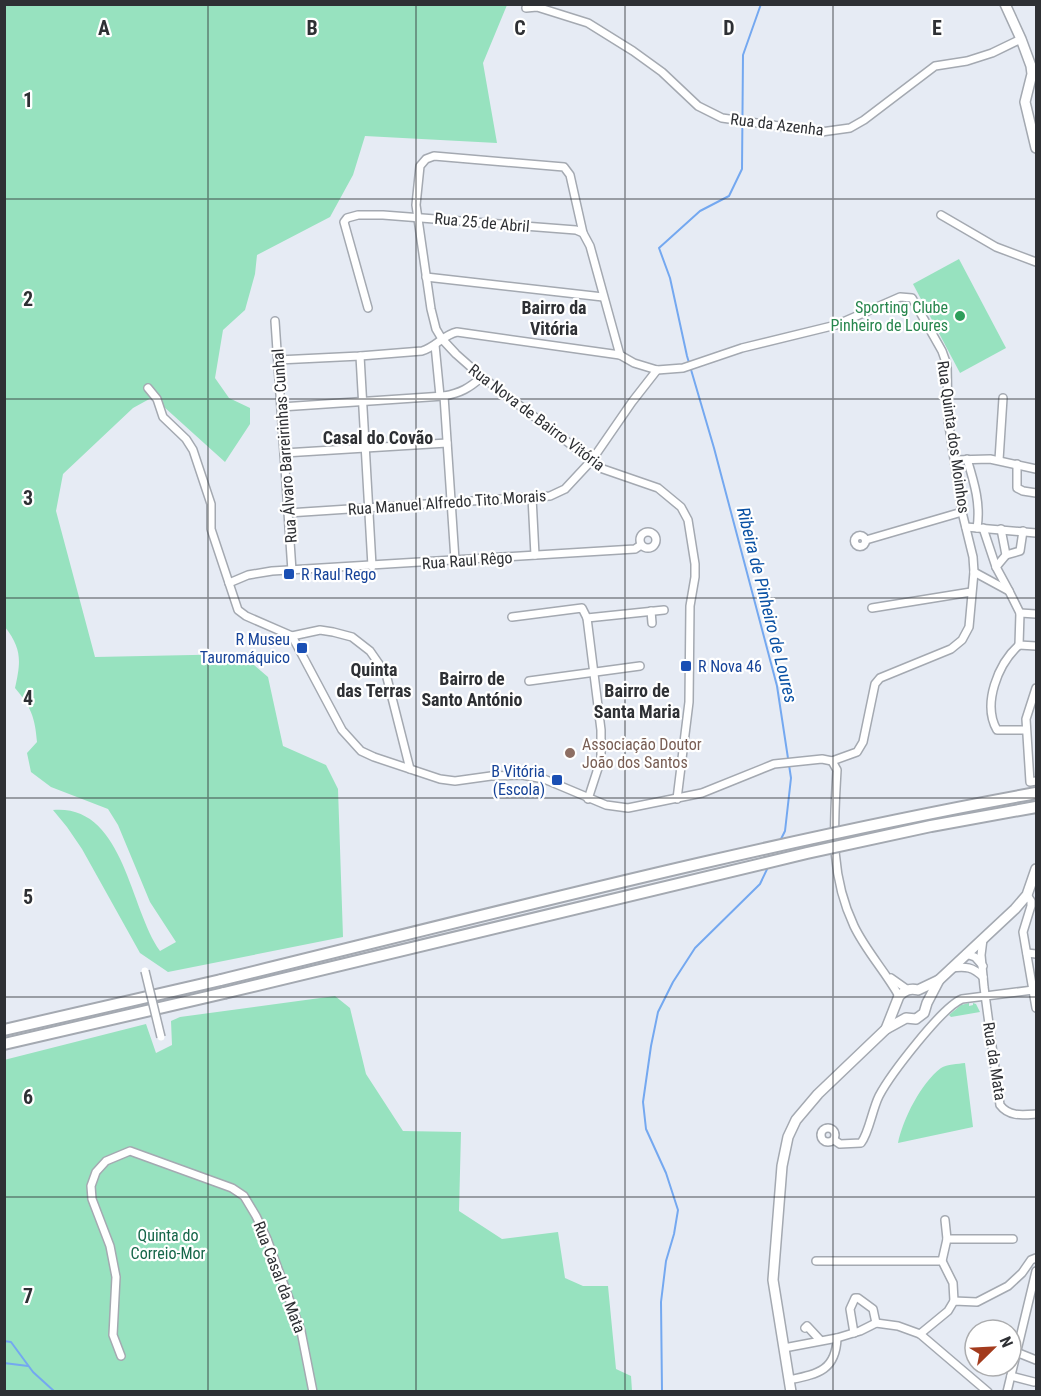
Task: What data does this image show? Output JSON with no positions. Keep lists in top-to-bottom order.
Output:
{
  "streets": {
    "street": [
      "Rua da Azenha",
      "Rua 25 de Abril",
      "Rua Nova de Bairro Vitória",
      "Rua Quinta dos Moinhos",
      "Rua Álvaro Barreirinhas Cunhal",
      "Rua Manuel Alfredo Tito Morais",
      "Rua Raul Rêgo",
      "Rua da Mata",
      "Rua Casal da Mata"
    ]
  },
  "crossings": [
    ["Rua Nova de Bairro Vitória", "Rua Manuel Alfredo Tito Morais"],
    ["Rua Quinta dos Moinhos", "Rua Manuel Alfredo Tito Morais"],
    ["Rua Álvaro Barreirinhas Cunhal", "Rua Manuel Alfredo Tito Morais"],
    ["Rua Álvaro Barreirinhas Cunhal", "Rua Raul Rêgo"]
  ],
  "districts": [
    "Bairro da Vitória",
    "Casal do Covão",
    "Quinta das Terras",
    "Bairro de Santo António",
    "Bairro de Santa Maria"
  ],
  "water": ["Ribeira de Pinheiro de Loures"],
  "parks": ["Quinta do Correio-Mor"],
  "places": {
    "other": ["Sporting Clube Pinheiro de Loures", "Associação Doutor João dos Santos"],
    "transit": [
      "R Raul Rego",
      "R Museu Tauromáquico",
      "R Nova 46",
      "B Vitória (Escola)"
    ]
  },
  "north": "top right",
  "grid": {
    "columns": [
      "A",
      "B",
      "C",
      "D",
      "E"
    ],
    "rows": [
      "1",
      "2",
      "3",
      "4",
      "5",
      "6",
      "7"
    ]
  }
}
